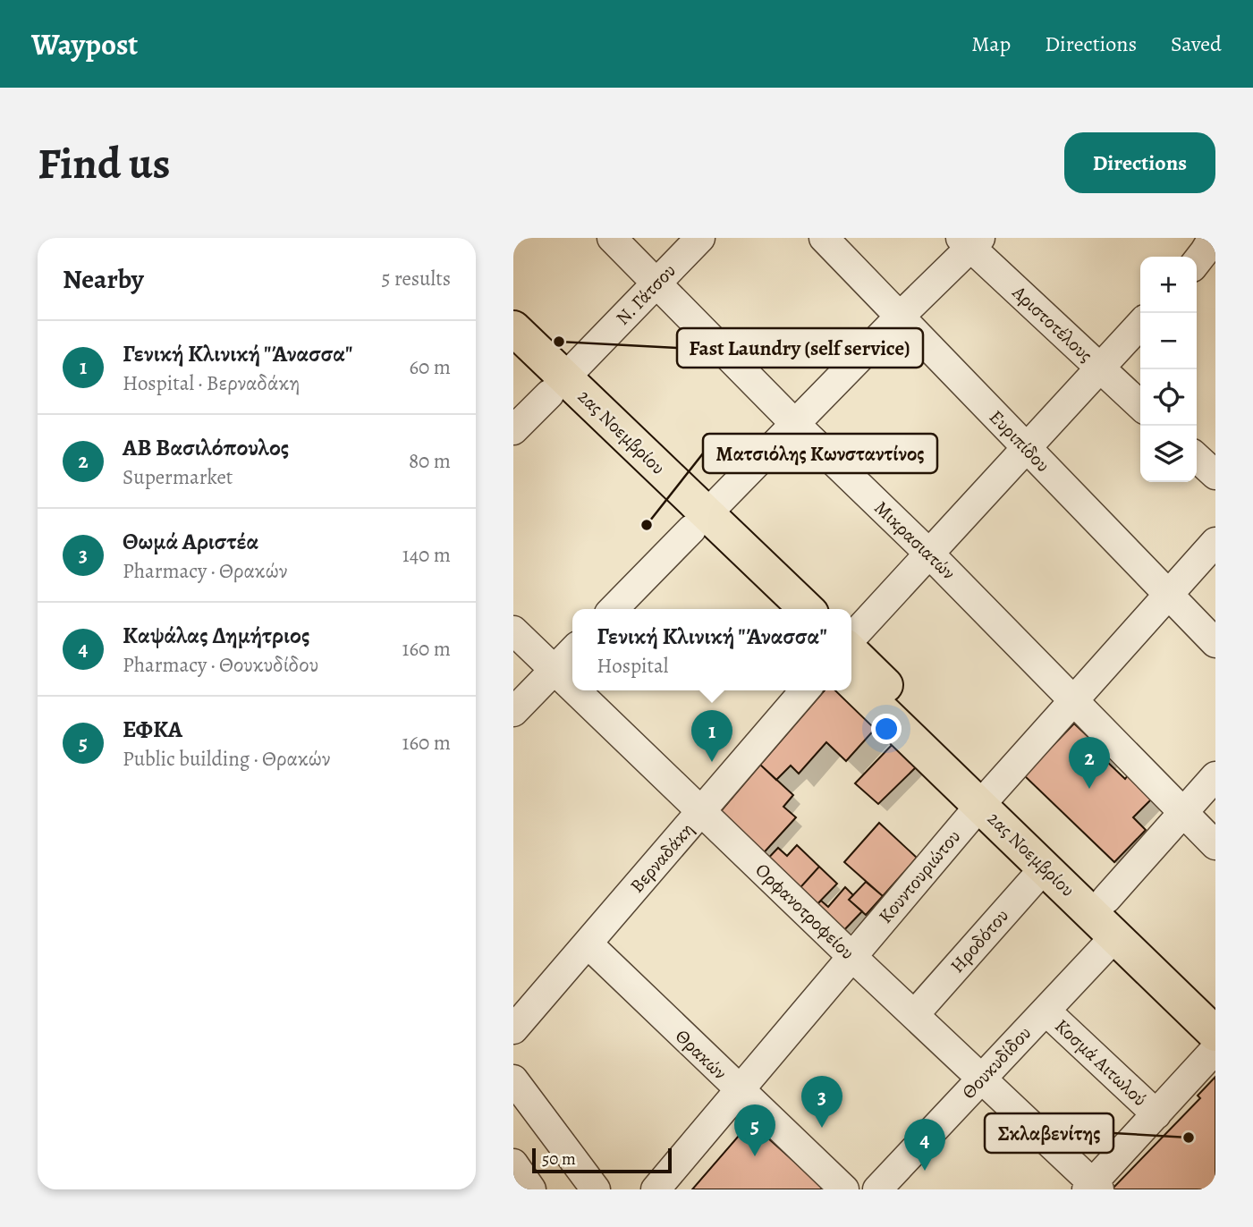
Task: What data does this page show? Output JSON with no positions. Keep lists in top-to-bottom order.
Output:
{
  "streets": {
    "main road": ["2ας Νοεμβρίου"],
    "street": [
      "Ν. Γάτσου",
      "Αριστοτέλους",
      "Ευριπίδου",
      "Μικρασιατών",
      "Βερναδάκη",
      "Κουντουριώτου",
      "Ορφανοτροφείου",
      "Ηροδότου",
      "Θρακών",
      "Θουκυδίδου",
      "Κοσμά Αιτωλού"
    ]
  },
  "crossings": [
    ["Ν. Γάτσου", "2ας Νοεμβρίου"],
    ["Ν. Γάτσου", "Μικρασιατών"],
    ["2ας Νοεμβρίου", "Κουντουριώτου"],
    ["2ας Νοεμβρίου", "Ηροδότου"],
    ["2ας Νοεμβρίου", "Θουκυδίδου"],
    ["Ευριπίδου", "Κουντουριώτου"],
    ["Μικρασιατών", "Κουντουριώτου"],
    ["Βερναδάκη", "Ορφανοτροφείου"],
    ["Βερναδάκη", "Θρακών"],
    ["Κουντουριώτου", "Ορφανοτροφείου"],
    ["Κουντουριώτου", "Θρακών"],
    ["Ορφανοτροφείου", "Ηροδότου"],
    ["Ορφανοτροφείου", "Θουκυδίδου"],
    ["Θουκυδίδου", "Κοσμά Αιτωλού"]
  ],
  "places": ["Fast Laundry (self service)", "Ματσιόλης Κωνσταντίνος", "Σκλαβενίτης"],
  "scale_bar": "50 m",
  "page": {
    "header": "Waypost",
    "nav": ["Map", "Directions", "Saved"],
    "buttons": "Directions",
    "title": "Find us",
    "heading": ["Nearby", "5 results"],
    "map_buttons": ["+", "−"],
    "list": [
      {
        "mark": "1",
        "name": "Γενική Κλινική \"Άνασσα\"",
        "note": "Hospital · Βερναδάκη",
        "value": "60 m"
      },
      {
        "mark": "2",
        "name": "ΑΒ Βασιλόπουλος",
        "note": "Supermarket",
        "value": "80 m"
      },
      {
        "mark": "3",
        "name": "Θωμά Αριστέα",
        "note": "Pharmacy · Θρακών",
        "value": "140 m"
      },
      {
        "mark": "4",
        "name": "Καψάλας Δημήτριος",
        "note": "Pharmacy · Θουκυδίδου",
        "value": "160 m"
      },
      {
        "mark": "5",
        "name": "ΕΦΚΑ",
        "note": "Public building · Θρακών",
        "value": "160 m"
      }
    ],
    "popup": ["Γενική Κλινική \"Άνασσα\"", "Hospital"],
    "pins": [
      "1",
      "2",
      "3",
      "5",
      "4"
    ],
    "scale": "50 m"
  }
}
